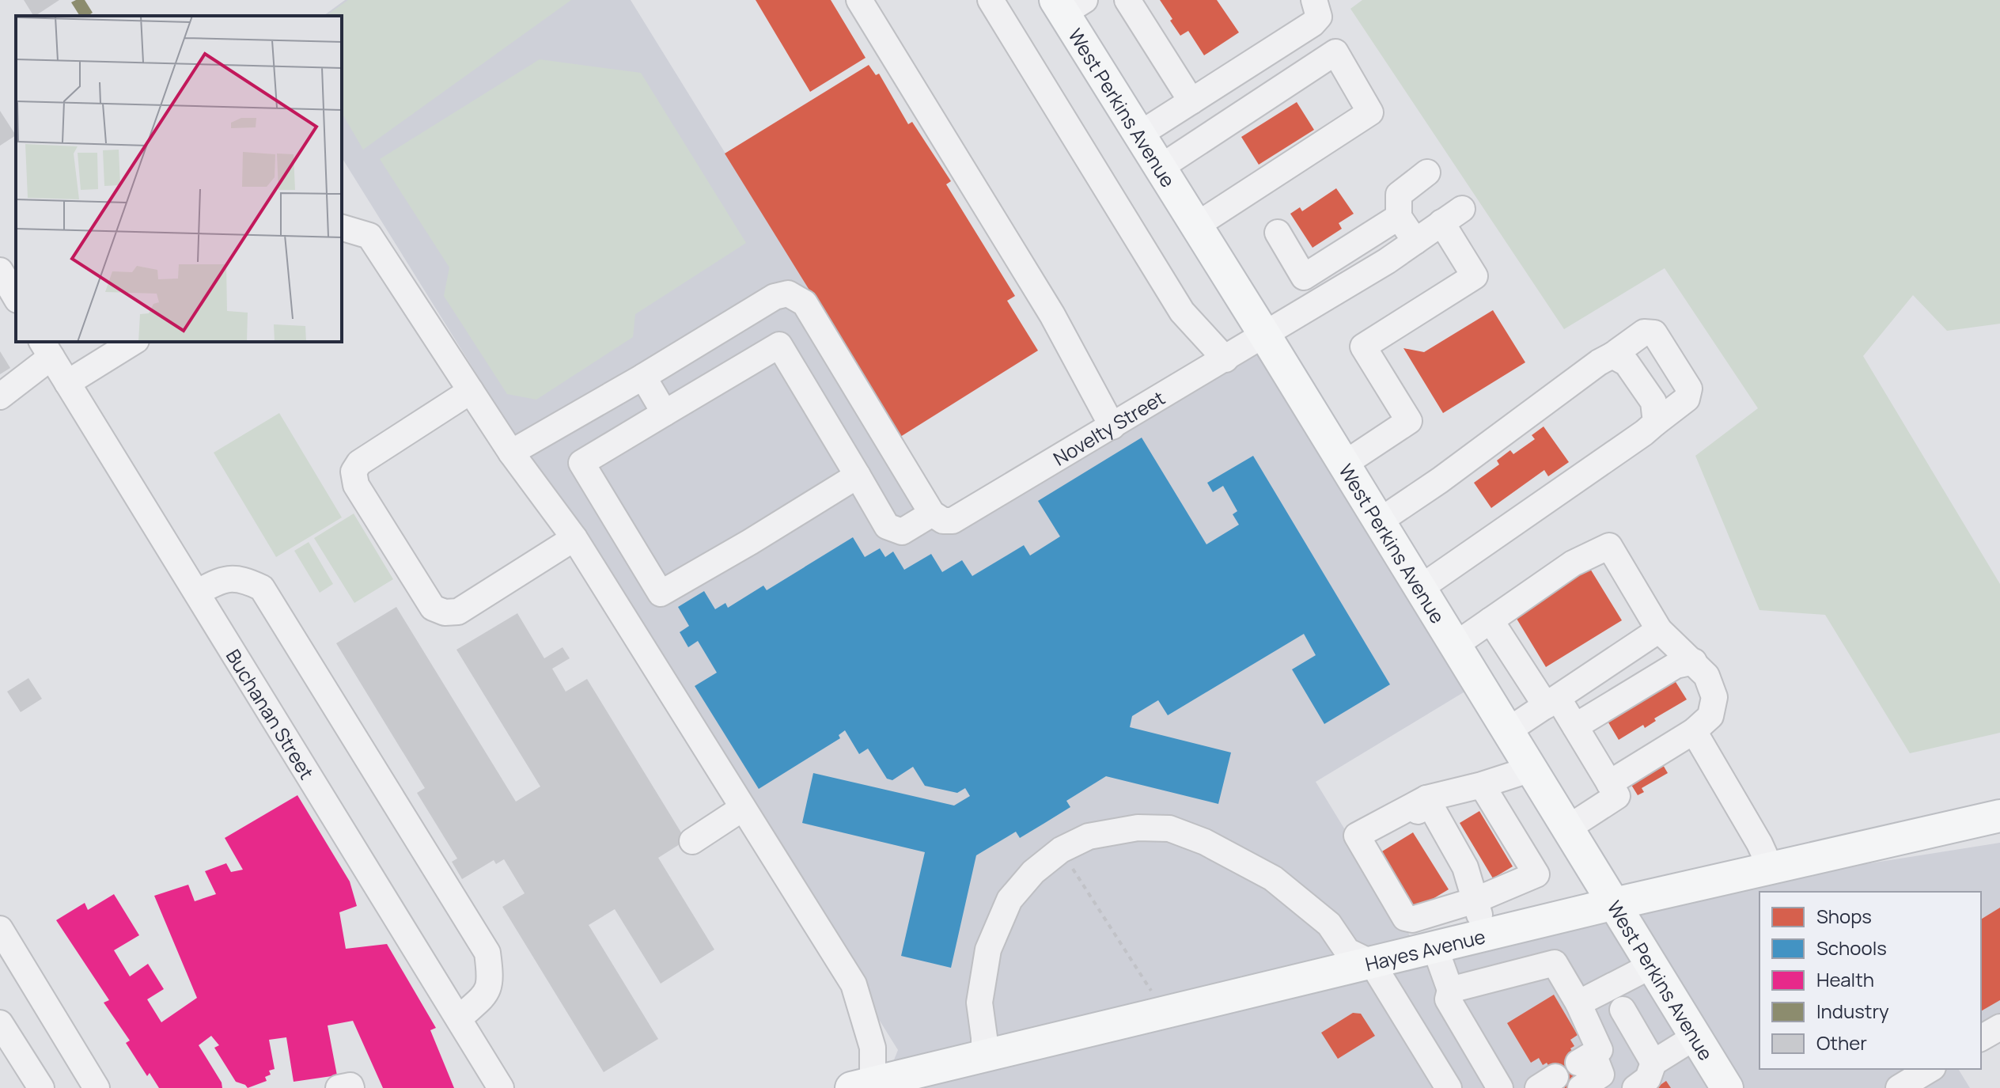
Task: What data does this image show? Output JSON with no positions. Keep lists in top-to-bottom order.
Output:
{
  "streets": {
    "main road": ["West Perkins Avenue", "Hayes Avenue"],
    "street": ["Novelty Street", "Buchanan Street"]
  },
  "crossings": [
    ["West Perkins Avenue", "Novelty Street"],
    ["West Perkins Avenue", "Hayes Avenue"]
  ],
  "legend": [
    "Shops",
    "Schools",
    "Health",
    "Industry",
    "Other"
  ]
}
